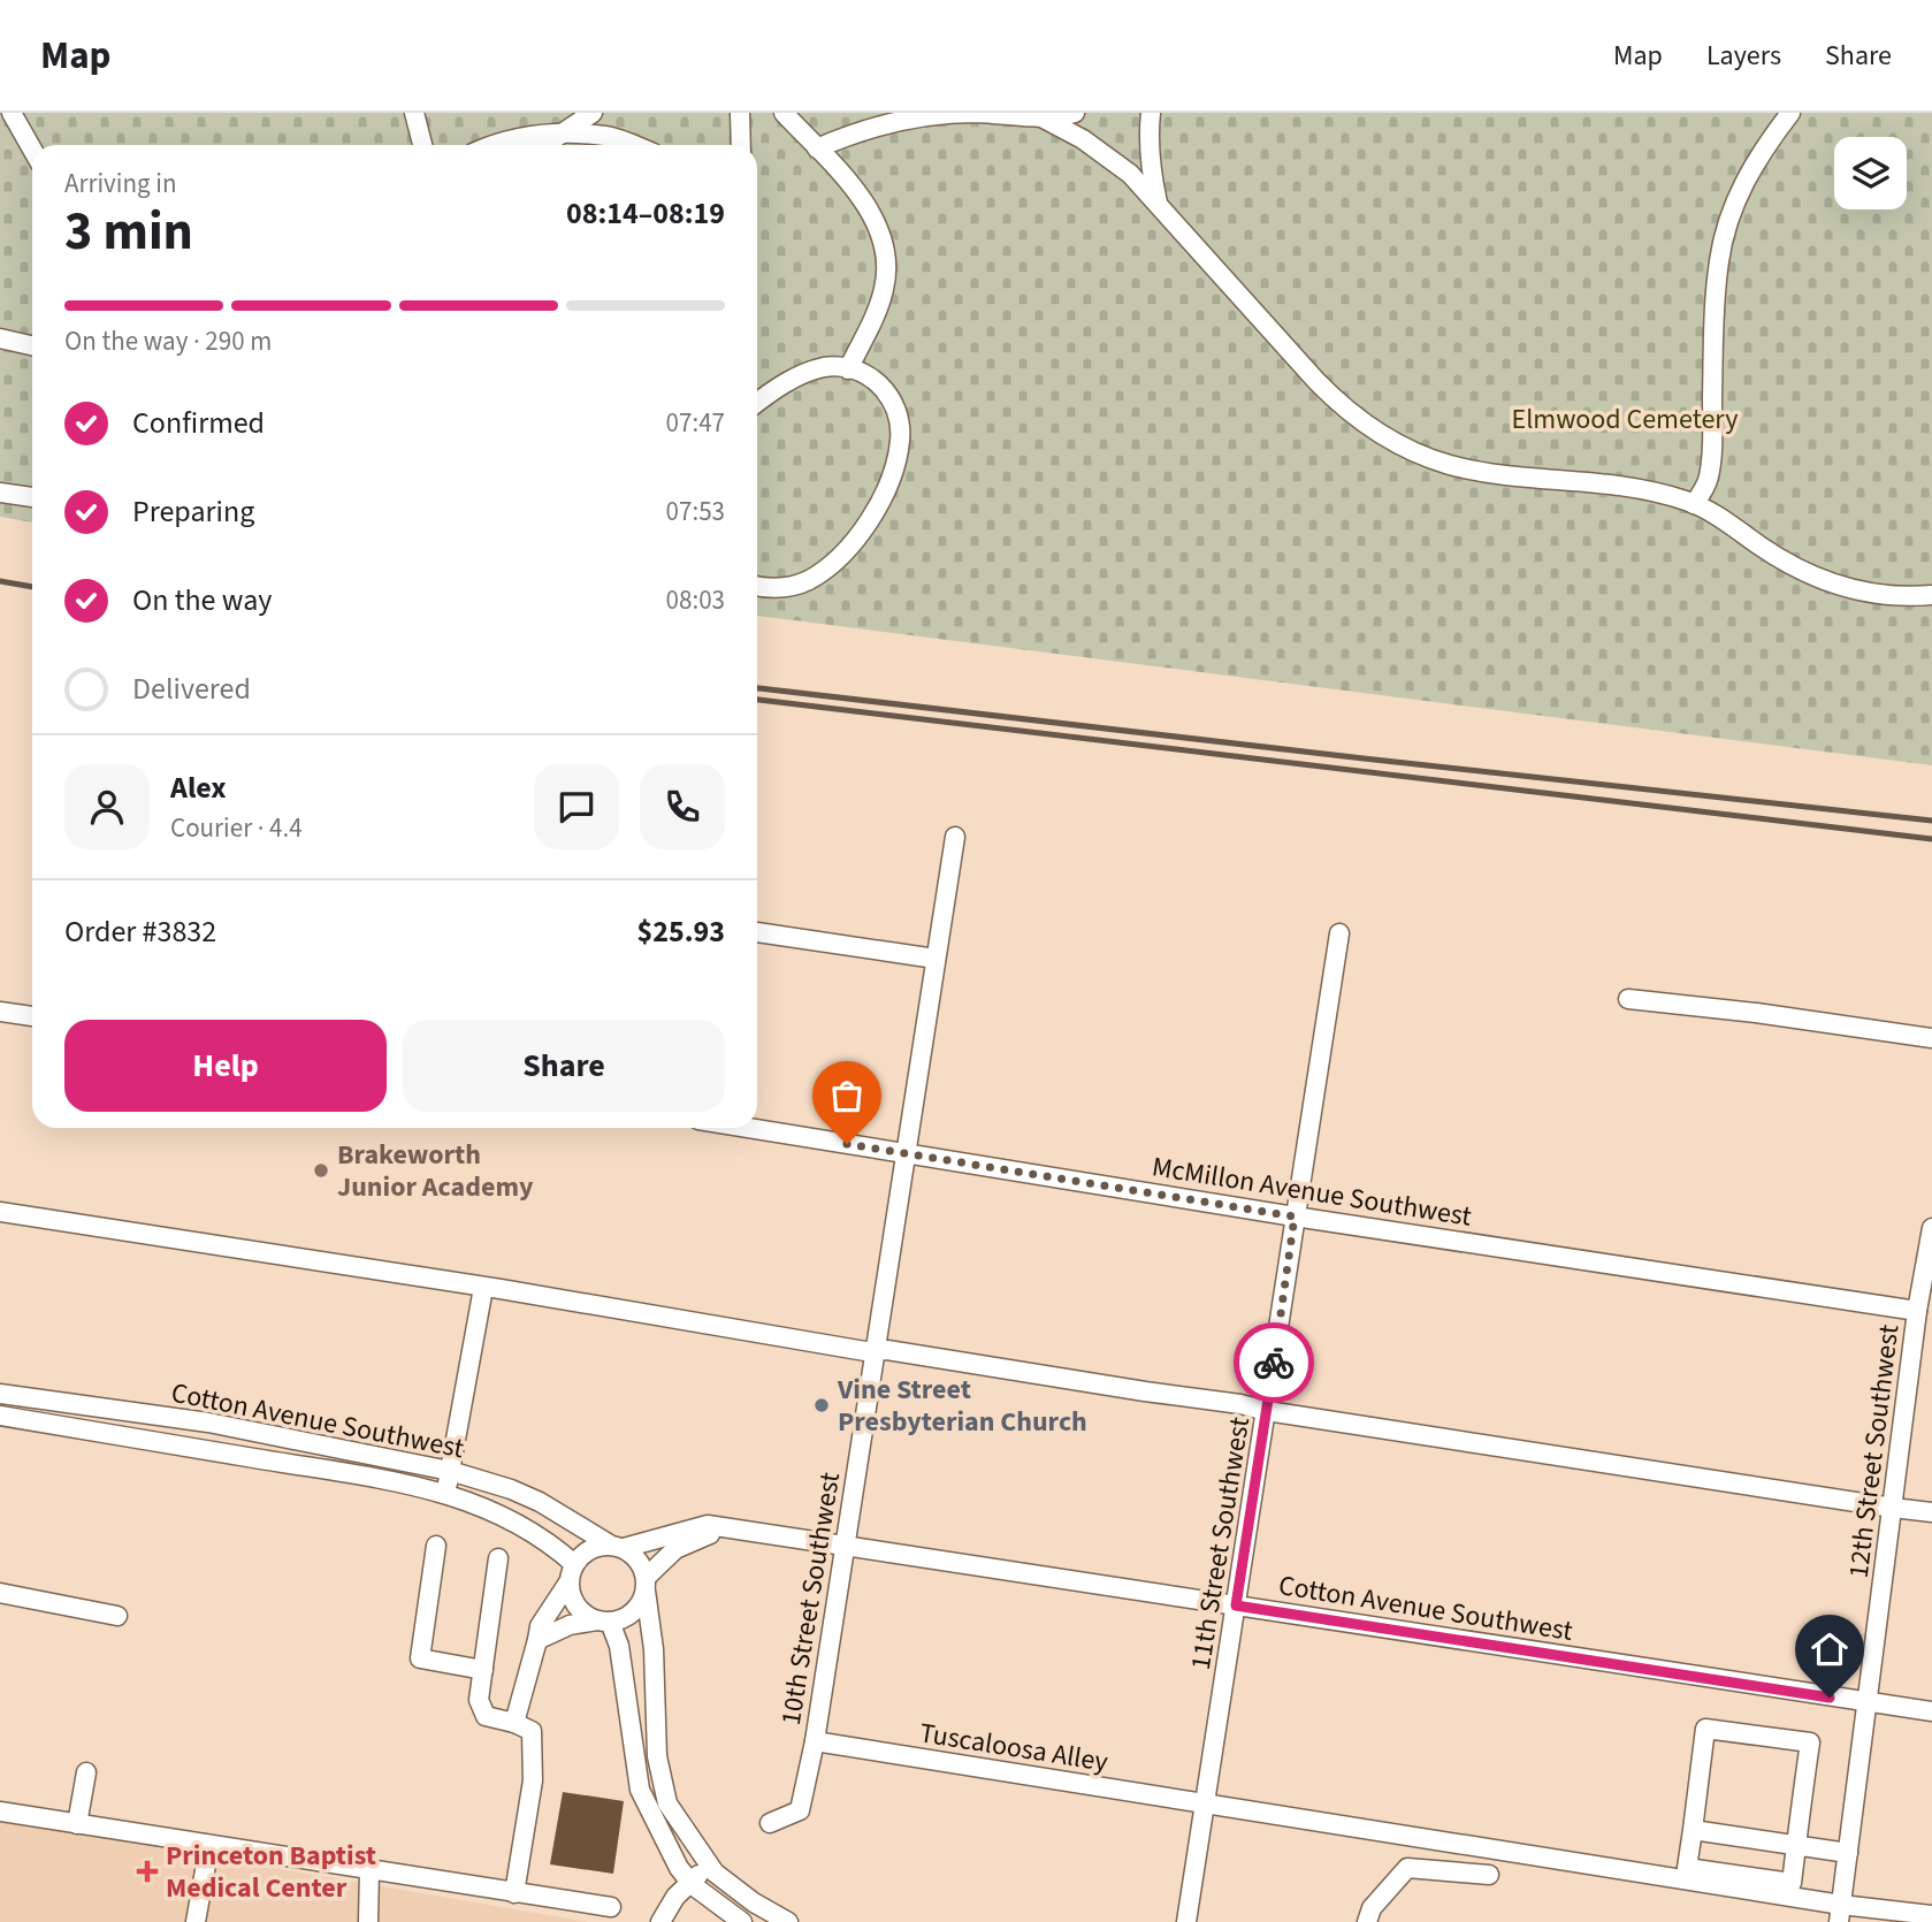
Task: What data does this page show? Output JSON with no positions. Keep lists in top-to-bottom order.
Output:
{
  "streets": {
    "street": [
      "McMillon Avenue Southwest",
      "Cotton Avenue Southwest",
      "12th Street Southwest",
      "11th Street Southwest",
      "10th Street Southwest",
      "Tuscaloosa Alley"
    ]
  },
  "crossings": [
    ["McMillon Avenue Southwest", "12th Street Southwest"],
    ["McMillon Avenue Southwest", "11th Street Southwest"],
    ["McMillon Avenue Southwest", "10th Street Southwest"],
    ["Cotton Avenue Southwest", "12th Street Southwest"],
    ["Cotton Avenue Southwest", "11th Street Southwest"],
    ["Cotton Avenue Southwest", "10th Street Southwest"],
    ["12th Street Southwest", "Tuscaloosa Alley"],
    ["11th Street Southwest", "Tuscaloosa Alley"],
    ["10th Street Southwest", "Tuscaloosa Alley"]
  ],
  "parks": ["Elmwood Cemetery"],
  "places": {
    "other": ["Brakeworth Junior Academy", "Vine Street Presbyterian Church"],
    "health": ["Princeton Baptist Medical Center"]
  },
  "page": {
    "header": "Map",
    "nav": ["Map", "Layers", "Share"],
    "heading": ["3 min", "Arriving in", "08:14–08:19"],
    "panel": [
      "Alex",
      "Courier · 4.4",
      "Order #3832",
      "$25.93"
    ],
    "bar": "On the way · 290 m",
    "list": [
      ["Confirmed", "07:47"],
      ["Preparing", "07:53"],
      ["On the way", "08:03"],
      "Delivered"
    ],
    "buttons": ["Help", "Share"]
  }
}
